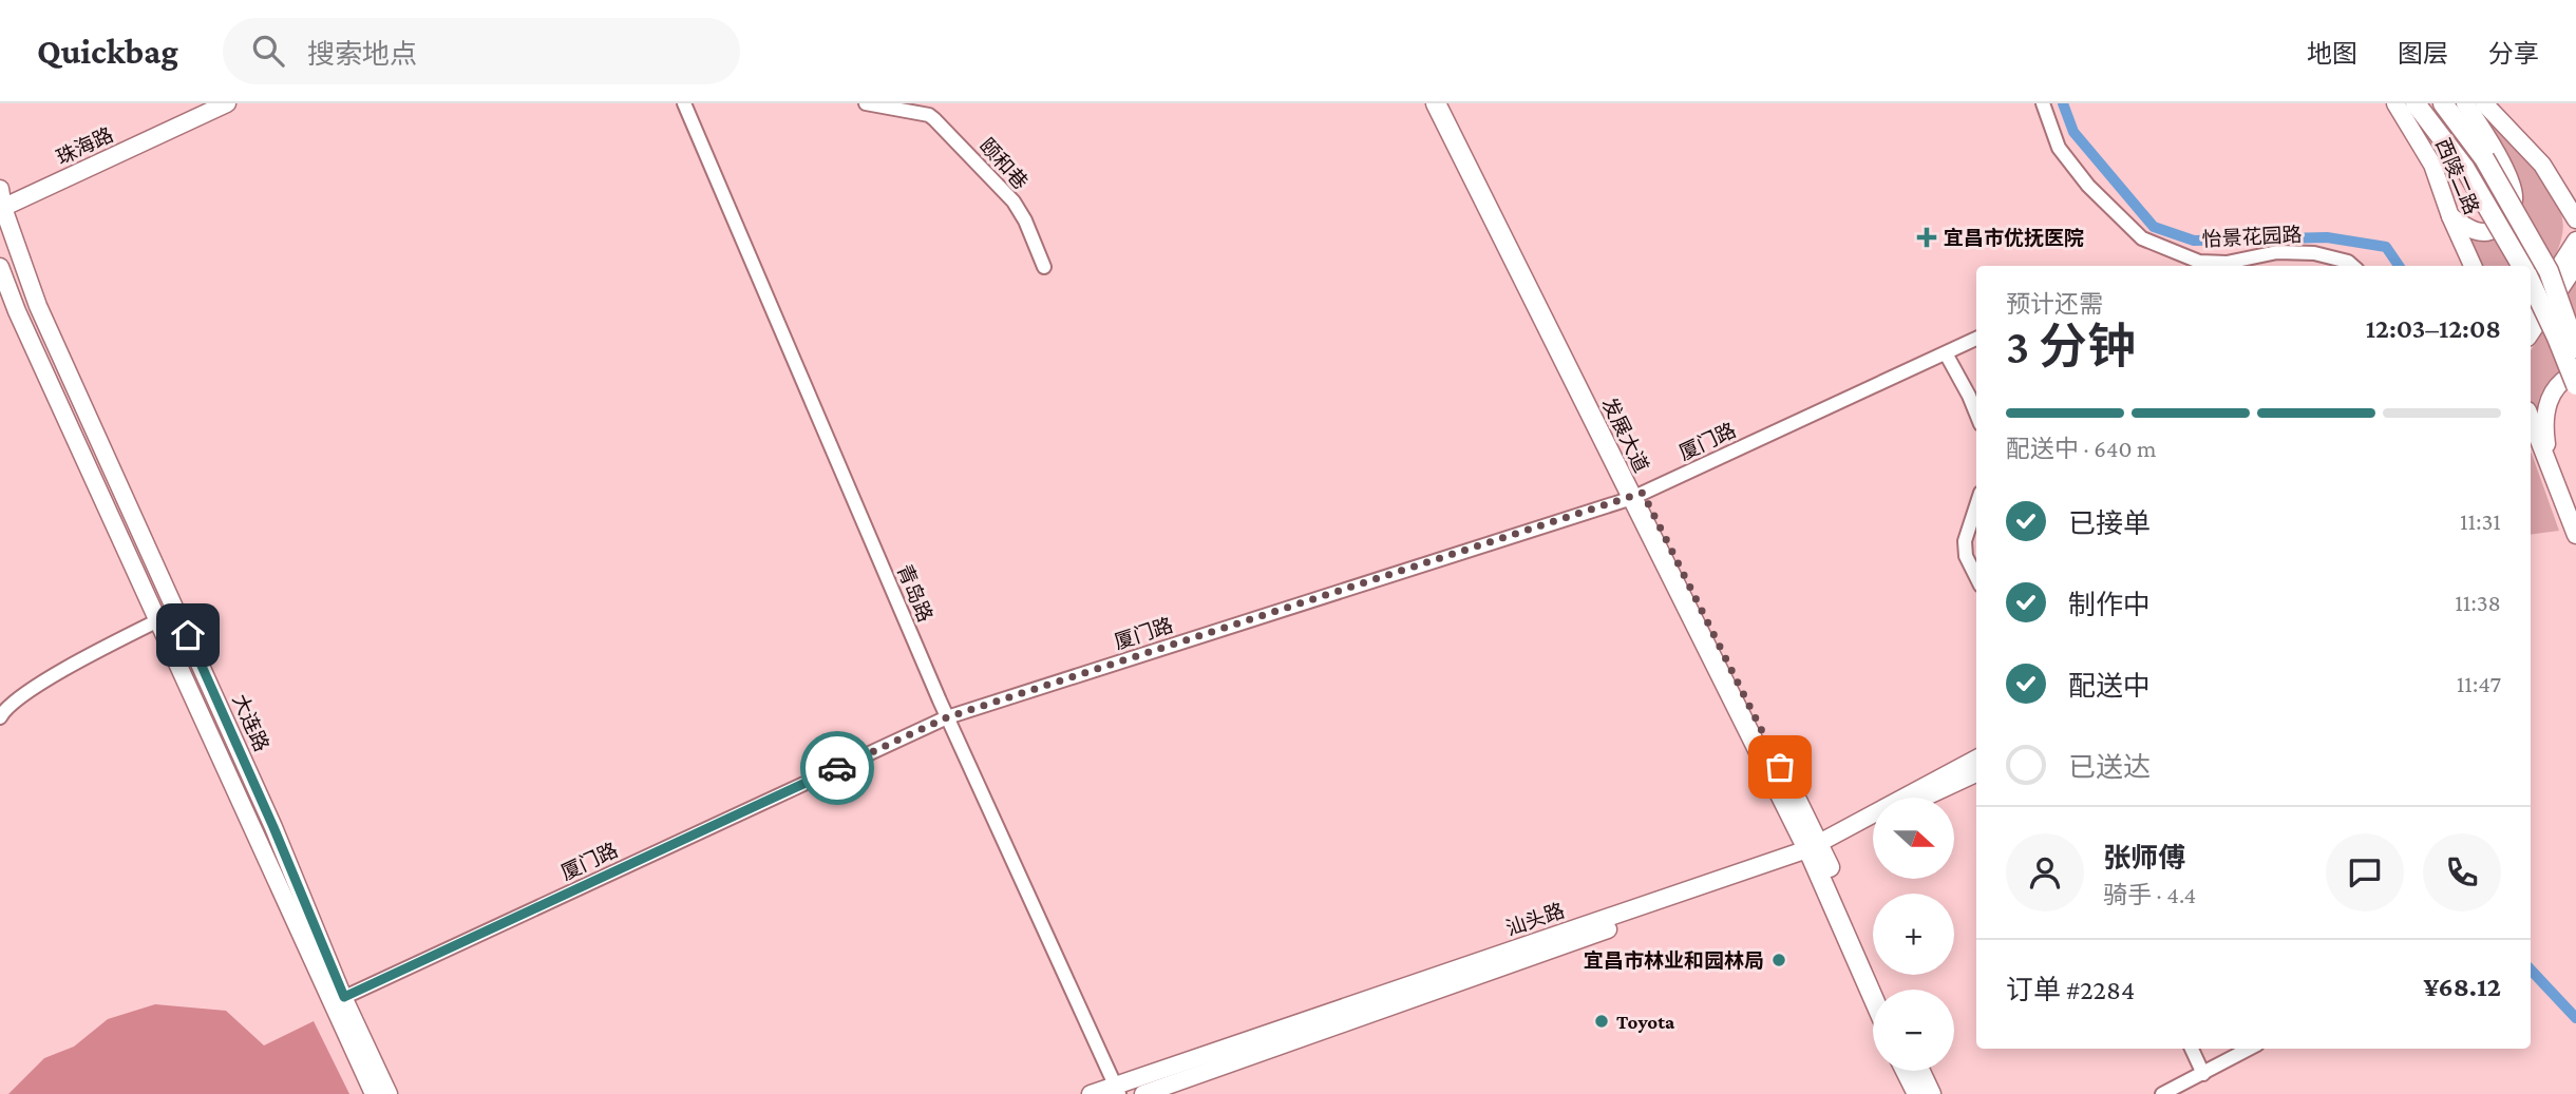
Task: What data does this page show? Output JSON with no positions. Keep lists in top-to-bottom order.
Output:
{
  "streets": {
    "highway": ["发展大道"],
    "main road": [
      "珠海路",
      "西陵二路",
      "大连路",
      "汕头路"
    ],
    "street": [
      "颐和巷",
      "怡景花园路",
      "厦门路",
      "青岛路"
    ]
  },
  "crossings": [
    ["珠海路", "大连路"],
    ["发展大道", "厦门路"],
    ["发展大道", "汕头路"],
    ["厦门路", "青岛路"],
    ["厦门路", "大连路"],
    ["青岛路", "汕头路"]
  ],
  "places": {
    "health": ["宜昌市优抚医院"],
    "other": ["宜昌市林业和园林局", "Toyota"]
  },
  "north": "right",
  "page": {
    "header": "Quickbag",
    "search": "搜索地点",
    "nav": ["地图", "图层", "分享"],
    "heading": ["3 分钟", "预计还需", "12:03–12:08"],
    "panel": [
      "张师傅",
      "骑手 · 4.4",
      "订单 #2284",
      "¥68.12"
    ],
    "bar": "配送中 · 640 m",
    "list": [
      ["已接单", "11:31"],
      ["制作中", "11:38"],
      ["配送中", "11:47"],
      "已送达"
    ],
    "map_buttons": ["+", "−"]
  }
}
